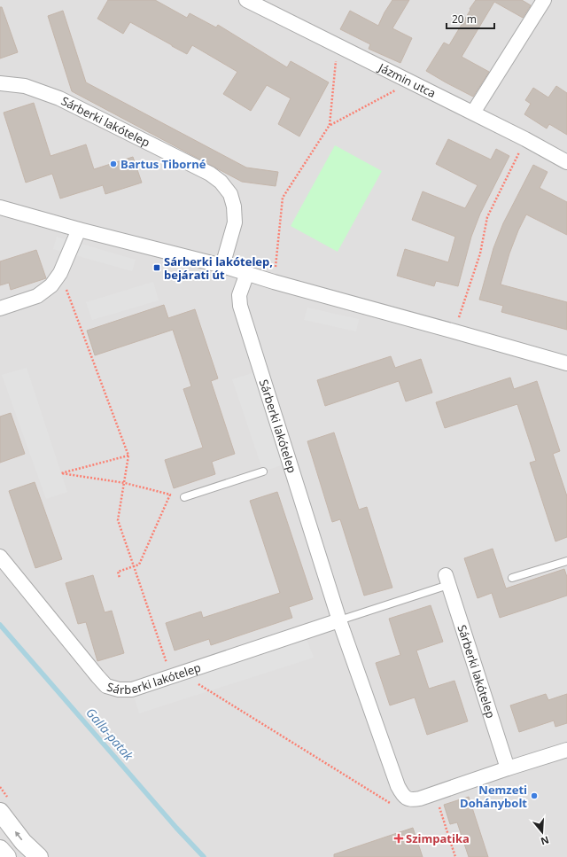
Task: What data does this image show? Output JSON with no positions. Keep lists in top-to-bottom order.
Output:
{
  "streets": {
    "street": ["Jázmin utca", "Sárberki lakótelep"]
  },
  "water": ["Galla-patak"],
  "places": {
    "other": ["Bartus Tiborné", "Nemzeti Dohánybolt"],
    "transit": ["Sárberki lakótelep, bejárati út"],
    "health": ["Szimpatika"]
  },
  "scale_bar": "20 m",
  "north": "bottom"
}
